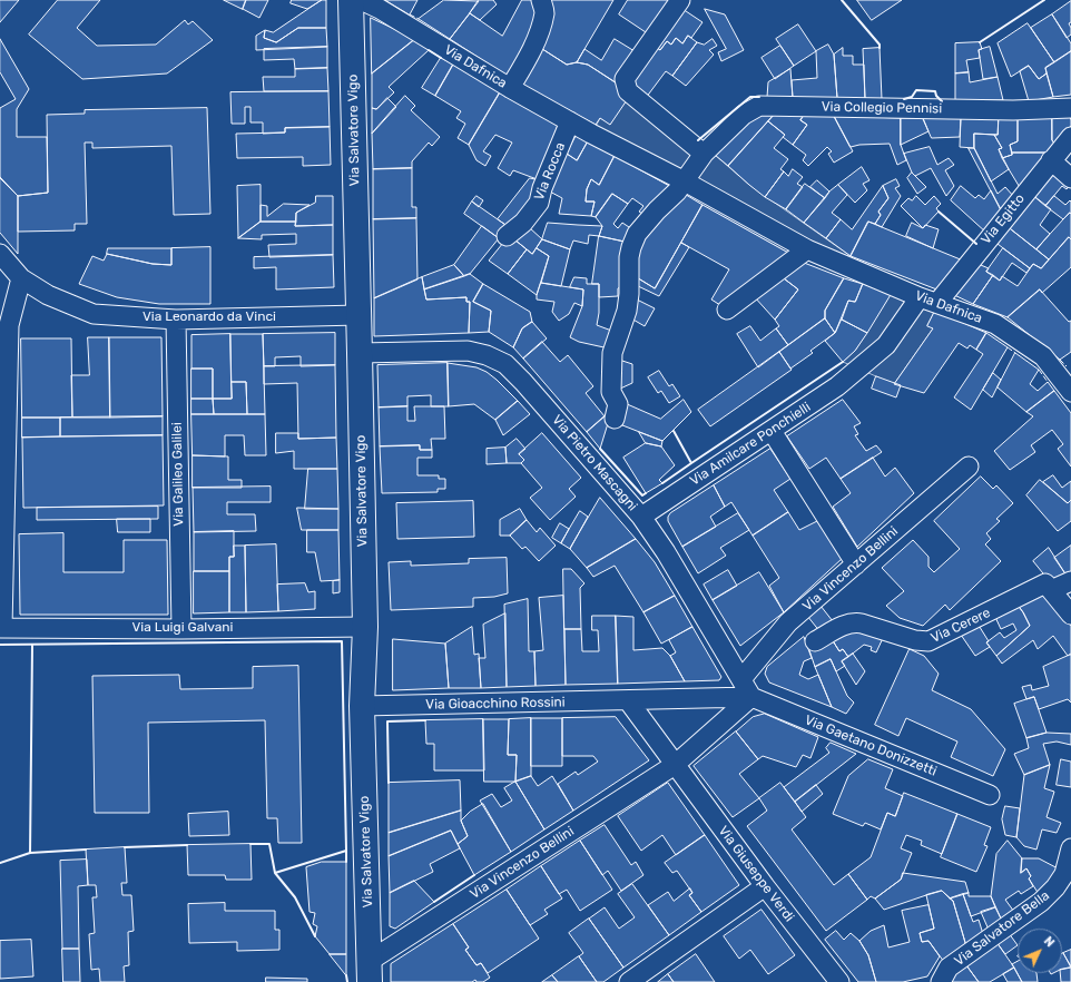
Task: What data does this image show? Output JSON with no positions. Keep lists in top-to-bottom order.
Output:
{
  "streets": {
    "street": [
      "Via Dafnica",
      "Via Collegio Pennisi",
      "Via Salvatore Vigo",
      "Via Rocca",
      "Via Egitto",
      "Via Leonardo da Vinci",
      "Via Amilcare Ponchielli",
      "Via Pietro Mascagni",
      "Via Galileo Galilei",
      "Via Vincenzo Bellini",
      "Via Cerere",
      "Via Luigi Galvani",
      "Via Gioacchino Rossini",
      "Via Gaetano Donizzetti",
      "Via Giuseppe Verdi",
      "Via Salvatore Bella"
    ]
  },
  "crossings": [
    ["Via Dafnica", "Via Collegio Pennisi"],
    ["Via Dafnica", "Via Rocca"],
    ["Via Dafnica", "Via Egitto"],
    ["Via Dafnica", "Via Amilcare Ponchielli"],
    ["Via Salvatore Vigo", "Via Leonardo da Vinci"],
    ["Via Salvatore Vigo", "Via Pietro Mascagni"],
    ["Via Salvatore Vigo", "Via Vincenzo Bellini"],
    ["Via Salvatore Vigo", "Via Luigi Galvani"],
    ["Via Salvatore Vigo", "Via Gioacchino Rossini"],
    ["Via Leonardo da Vinci", "Via Galileo Galilei"],
    ["Via Amilcare Ponchielli", "Via Pietro Mascagni"],
    ["Via Pietro Mascagni", "Via Vincenzo Bellini"],
    ["Via Pietro Mascagni", "Via Gioacchino Rossini"],
    ["Via Pietro Mascagni", "Via Gaetano Donizzetti"],
    ["Via Galileo Galilei", "Via Luigi Galvani"],
    ["Via Vincenzo Bellini", "Via Gioacchino Rossini"],
    ["Via Vincenzo Bellini", "Via Gaetano Donizzetti"],
    ["Via Vincenzo Bellini", "Via Giuseppe Verdi"],
    ["Via Gioacchino Rossini", "Via Gaetano Donizzetti"],
    ["Via Gioacchino Rossini", "Via Giuseppe Verdi"]
  ],
  "north": "top right"
}
